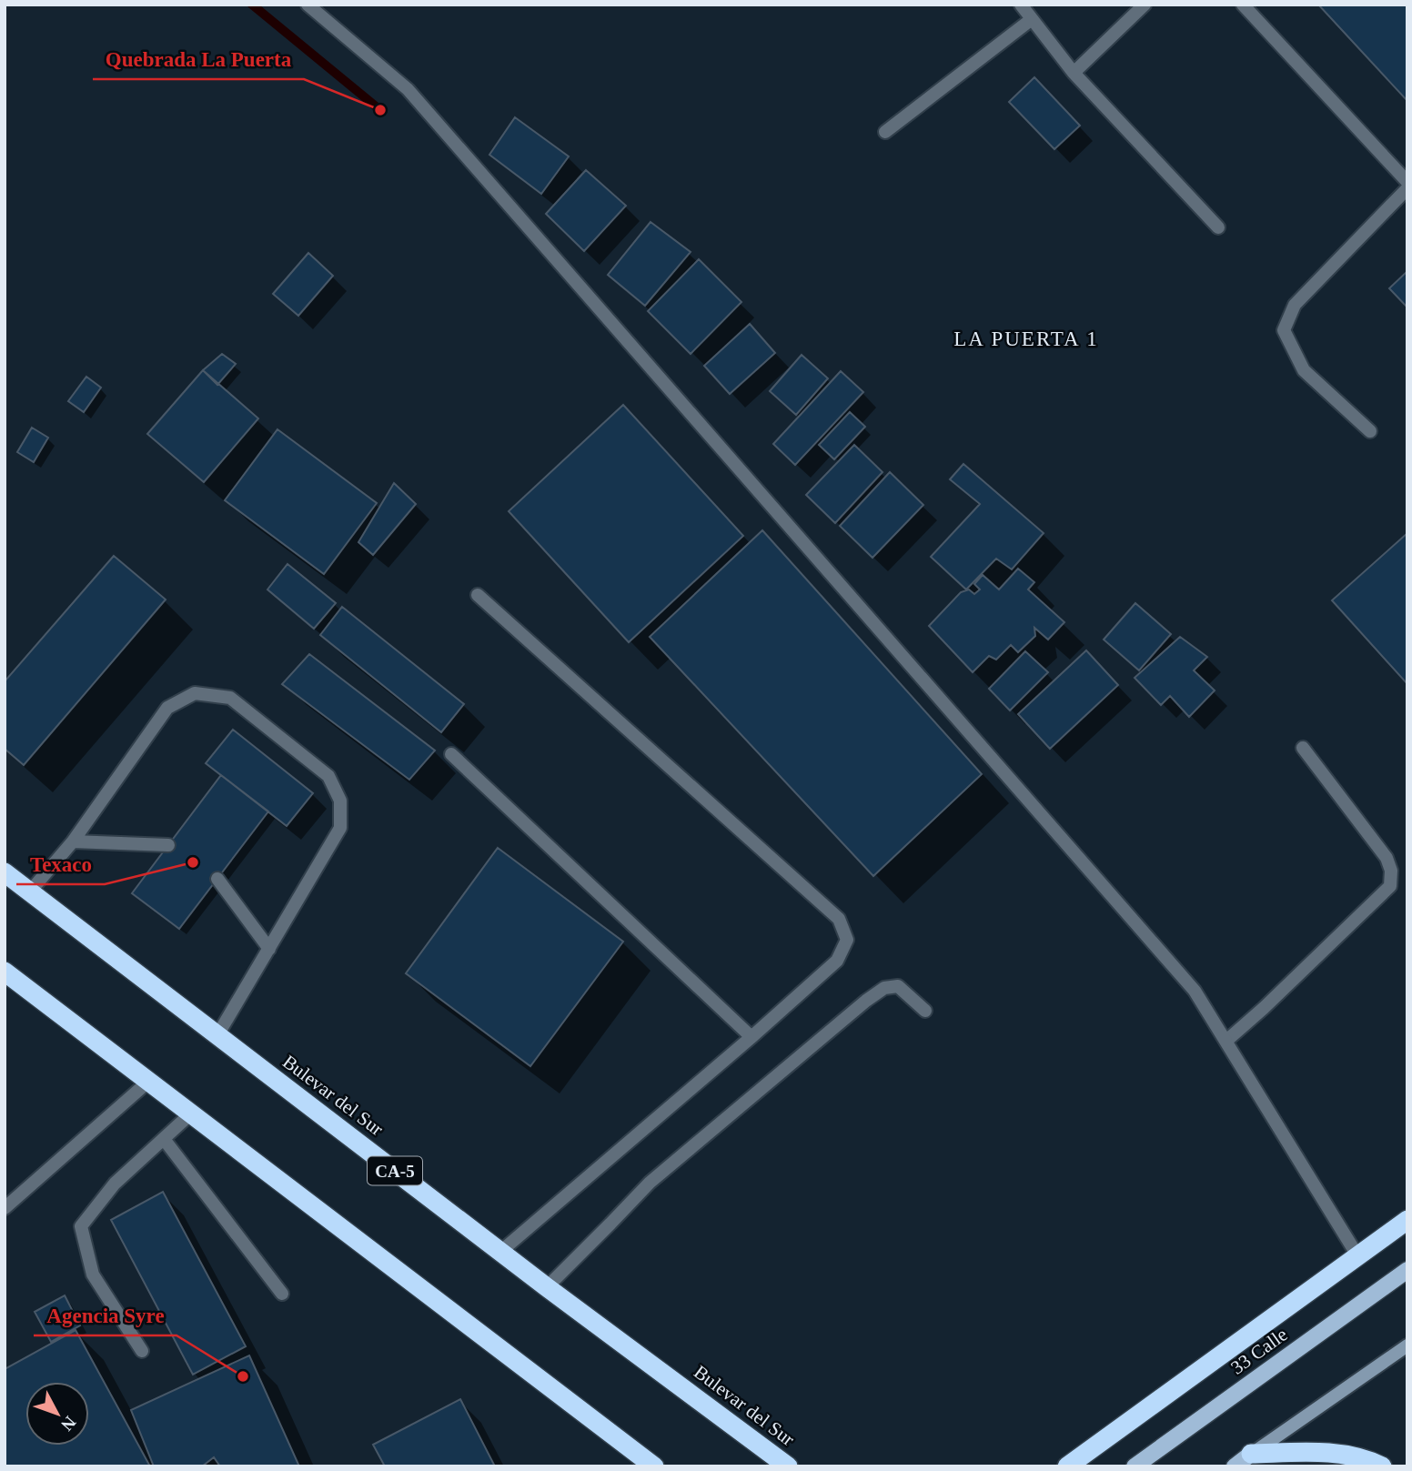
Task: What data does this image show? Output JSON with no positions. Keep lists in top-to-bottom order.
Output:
{
  "streets": {
    "highway": ["Bulevar del Sur", "CA-5"],
    "main road": ["33 Calle"]
  },
  "districts": ["LA PUERTA 1"],
  "places": ["Quebrada La Puerta", "Texaco", "Agencia Syre"],
  "north": "bottom right"
}
